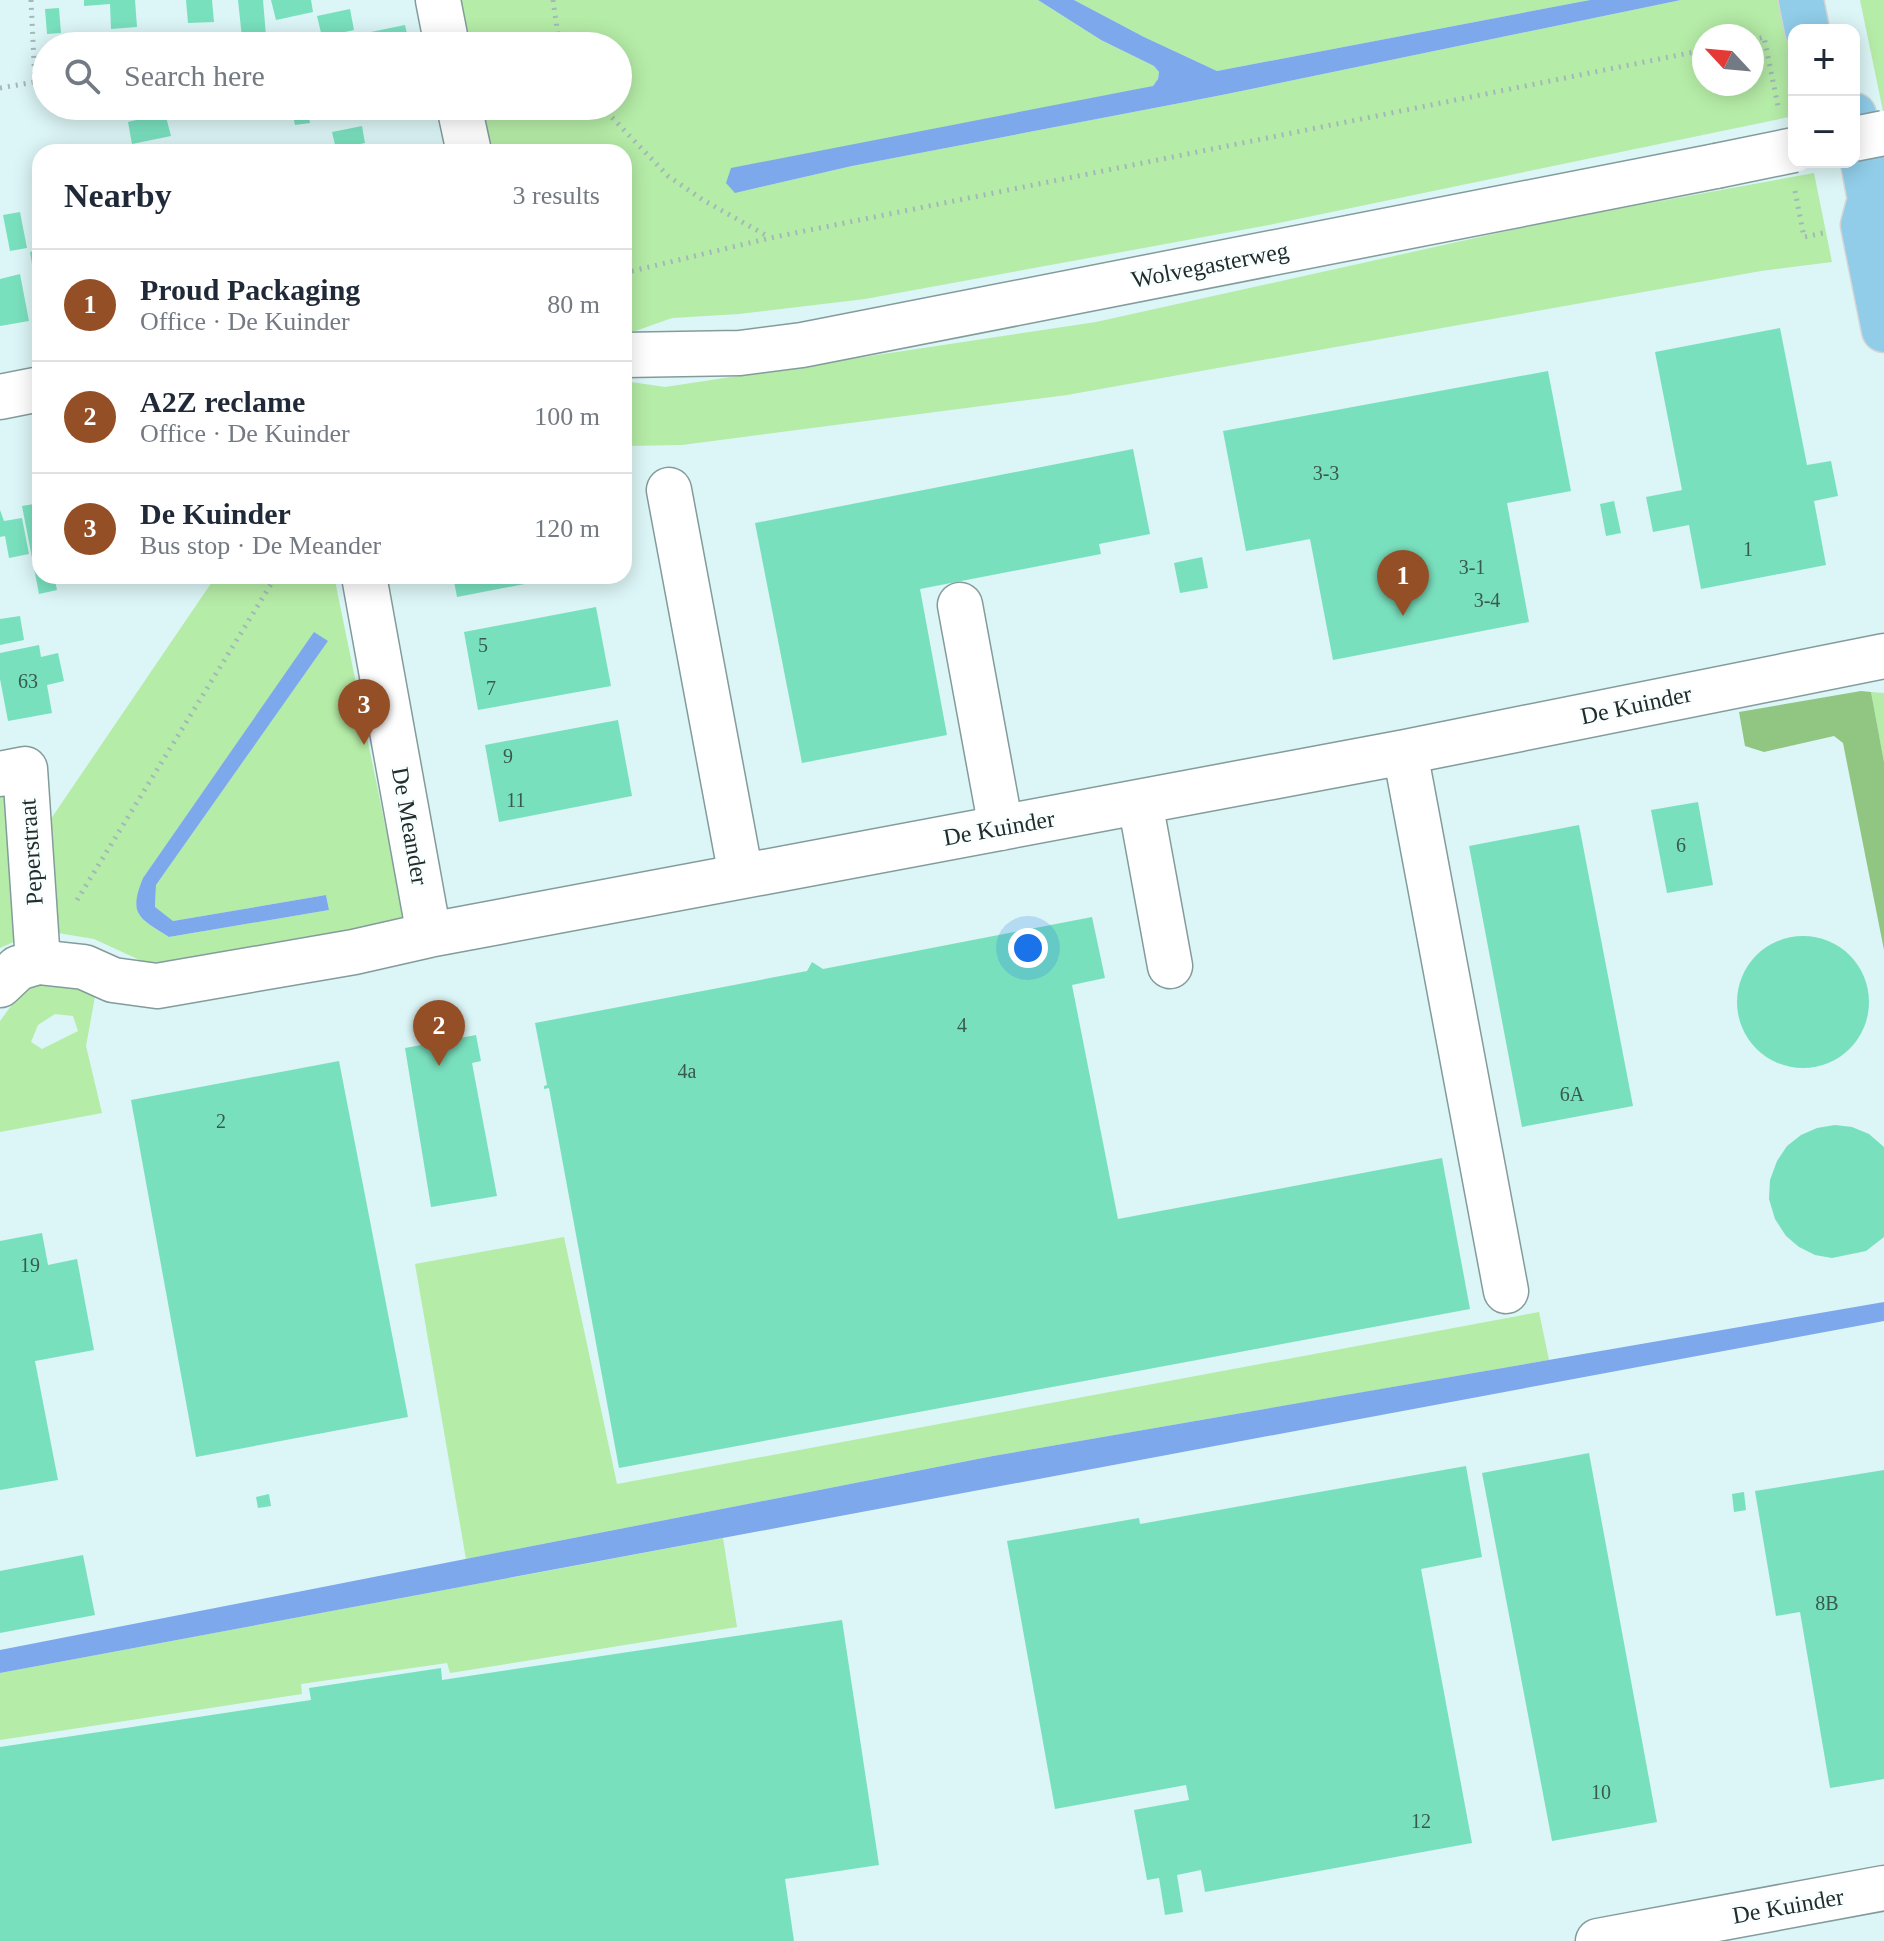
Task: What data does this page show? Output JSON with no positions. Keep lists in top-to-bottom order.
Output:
{
  "streets": {
    "street": [
      "Wolvegasterweg",
      "De Kuinder",
      "De Meander",
      "Peperstraat"
    ]
  },
  "crossings": [
    ["De Kuinder", "De Meander"],
    ["De Kuinder", "Peperstraat"]
  ],
  "house_numbers": [
    "3-3",
    "1",
    "3-1",
    "3-4",
    "5",
    "63",
    "7",
    "9",
    "11",
    "6",
    "4",
    "4a",
    "6A",
    "2",
    "19",
    "8B",
    "10",
    "12"
  ],
  "north": "top left",
  "page": {
    "map_buttons": ["+", "−"],
    "search": "Search here",
    "heading": ["Nearby", "3 results"],
    "list": [
      {
        "mark": "1",
        "name": "Proud Packaging",
        "note": "Office · De Kuinder",
        "value": "80 m"
      },
      {
        "mark": "2",
        "name": "A2Z reclame",
        "note": "Office · De Kuinder",
        "value": "100 m"
      },
      {
        "mark": "3",
        "name": "De Kuinder",
        "note": "Bus stop · De Meander",
        "value": "120 m"
      }
    ],
    "pins": ["1", "3", "2"]
  }
}
